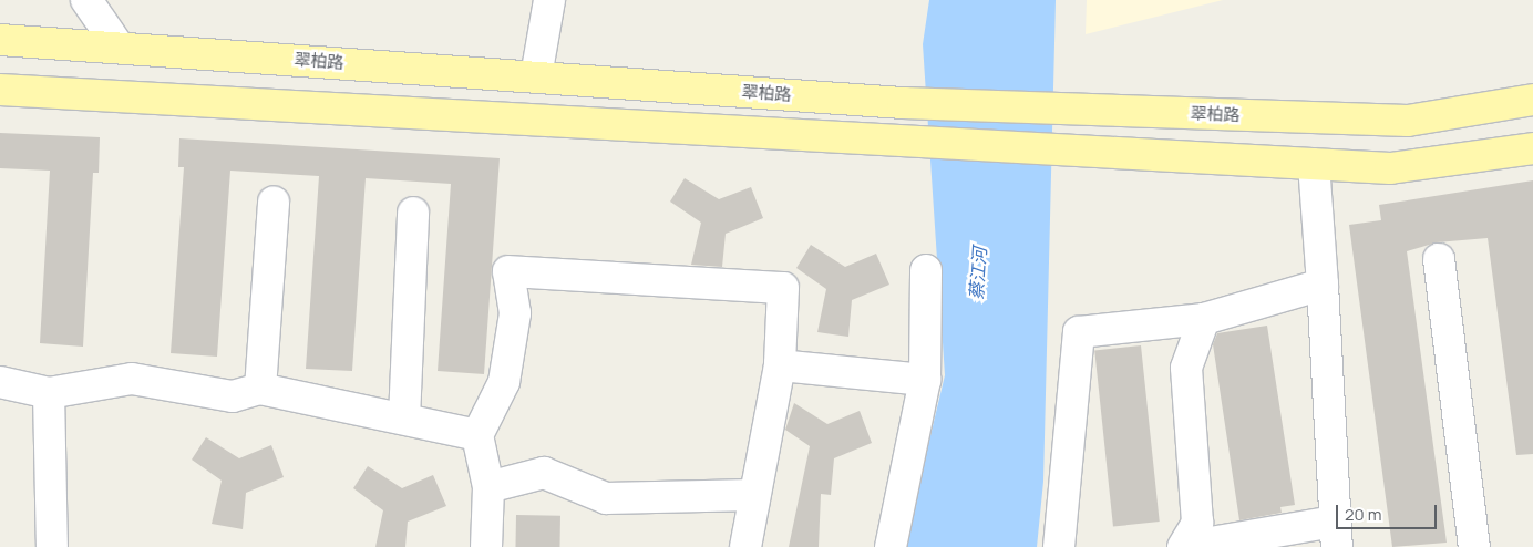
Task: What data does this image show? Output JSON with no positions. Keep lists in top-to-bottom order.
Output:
{
  "streets": {
    "main road": ["翠柏路"]
  },
  "water": ["蔡江河"],
  "scale_bar": "20 m"
}
